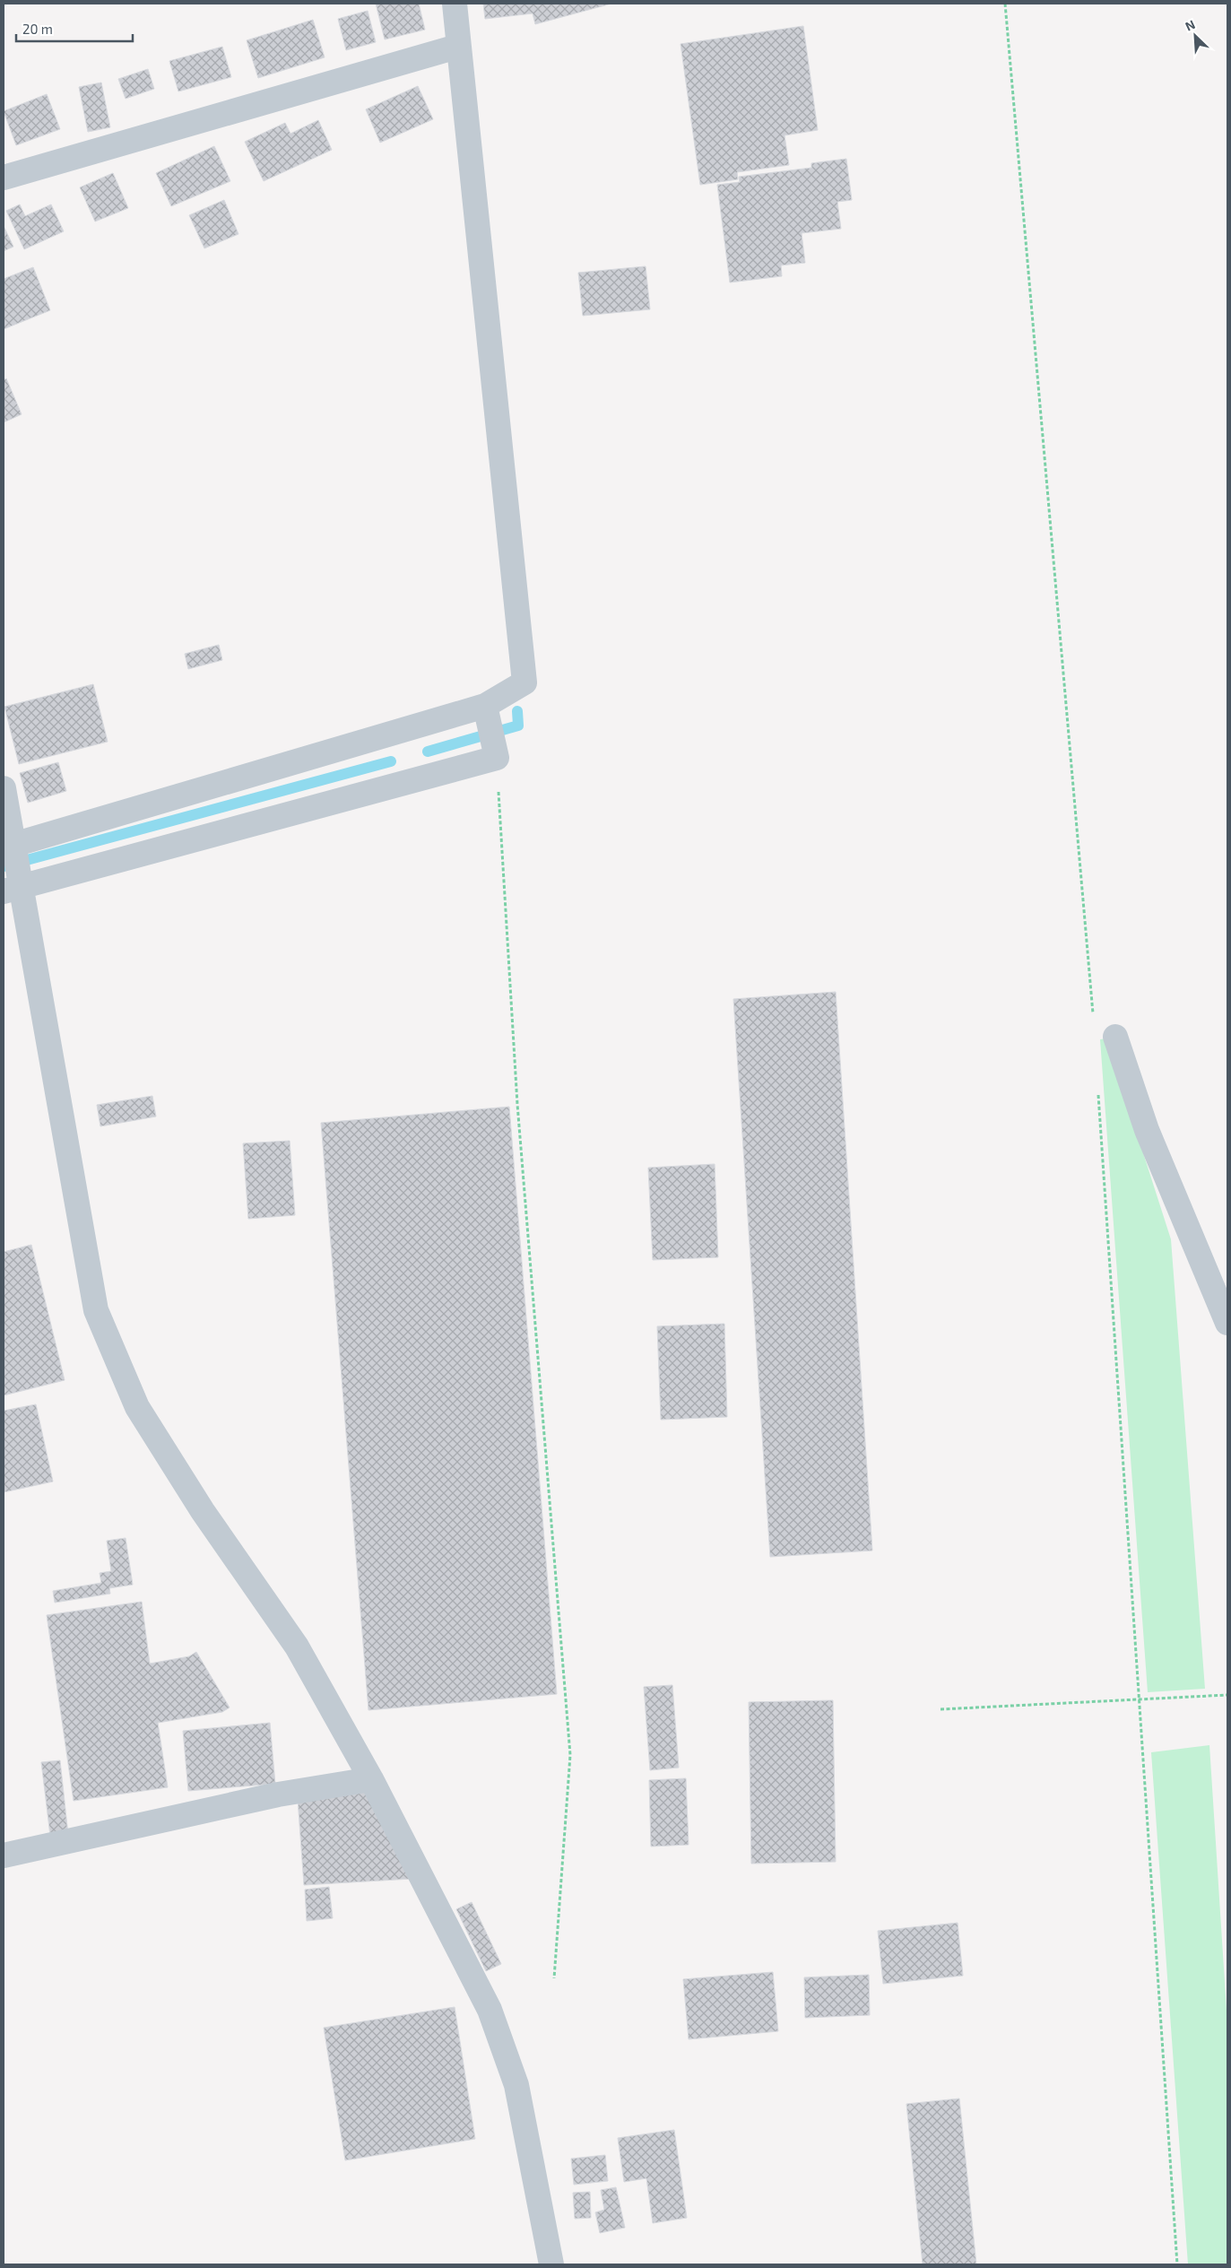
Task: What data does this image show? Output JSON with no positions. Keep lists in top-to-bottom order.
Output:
{
  "scale_bar": "20 m",
  "north": "top left"
}
